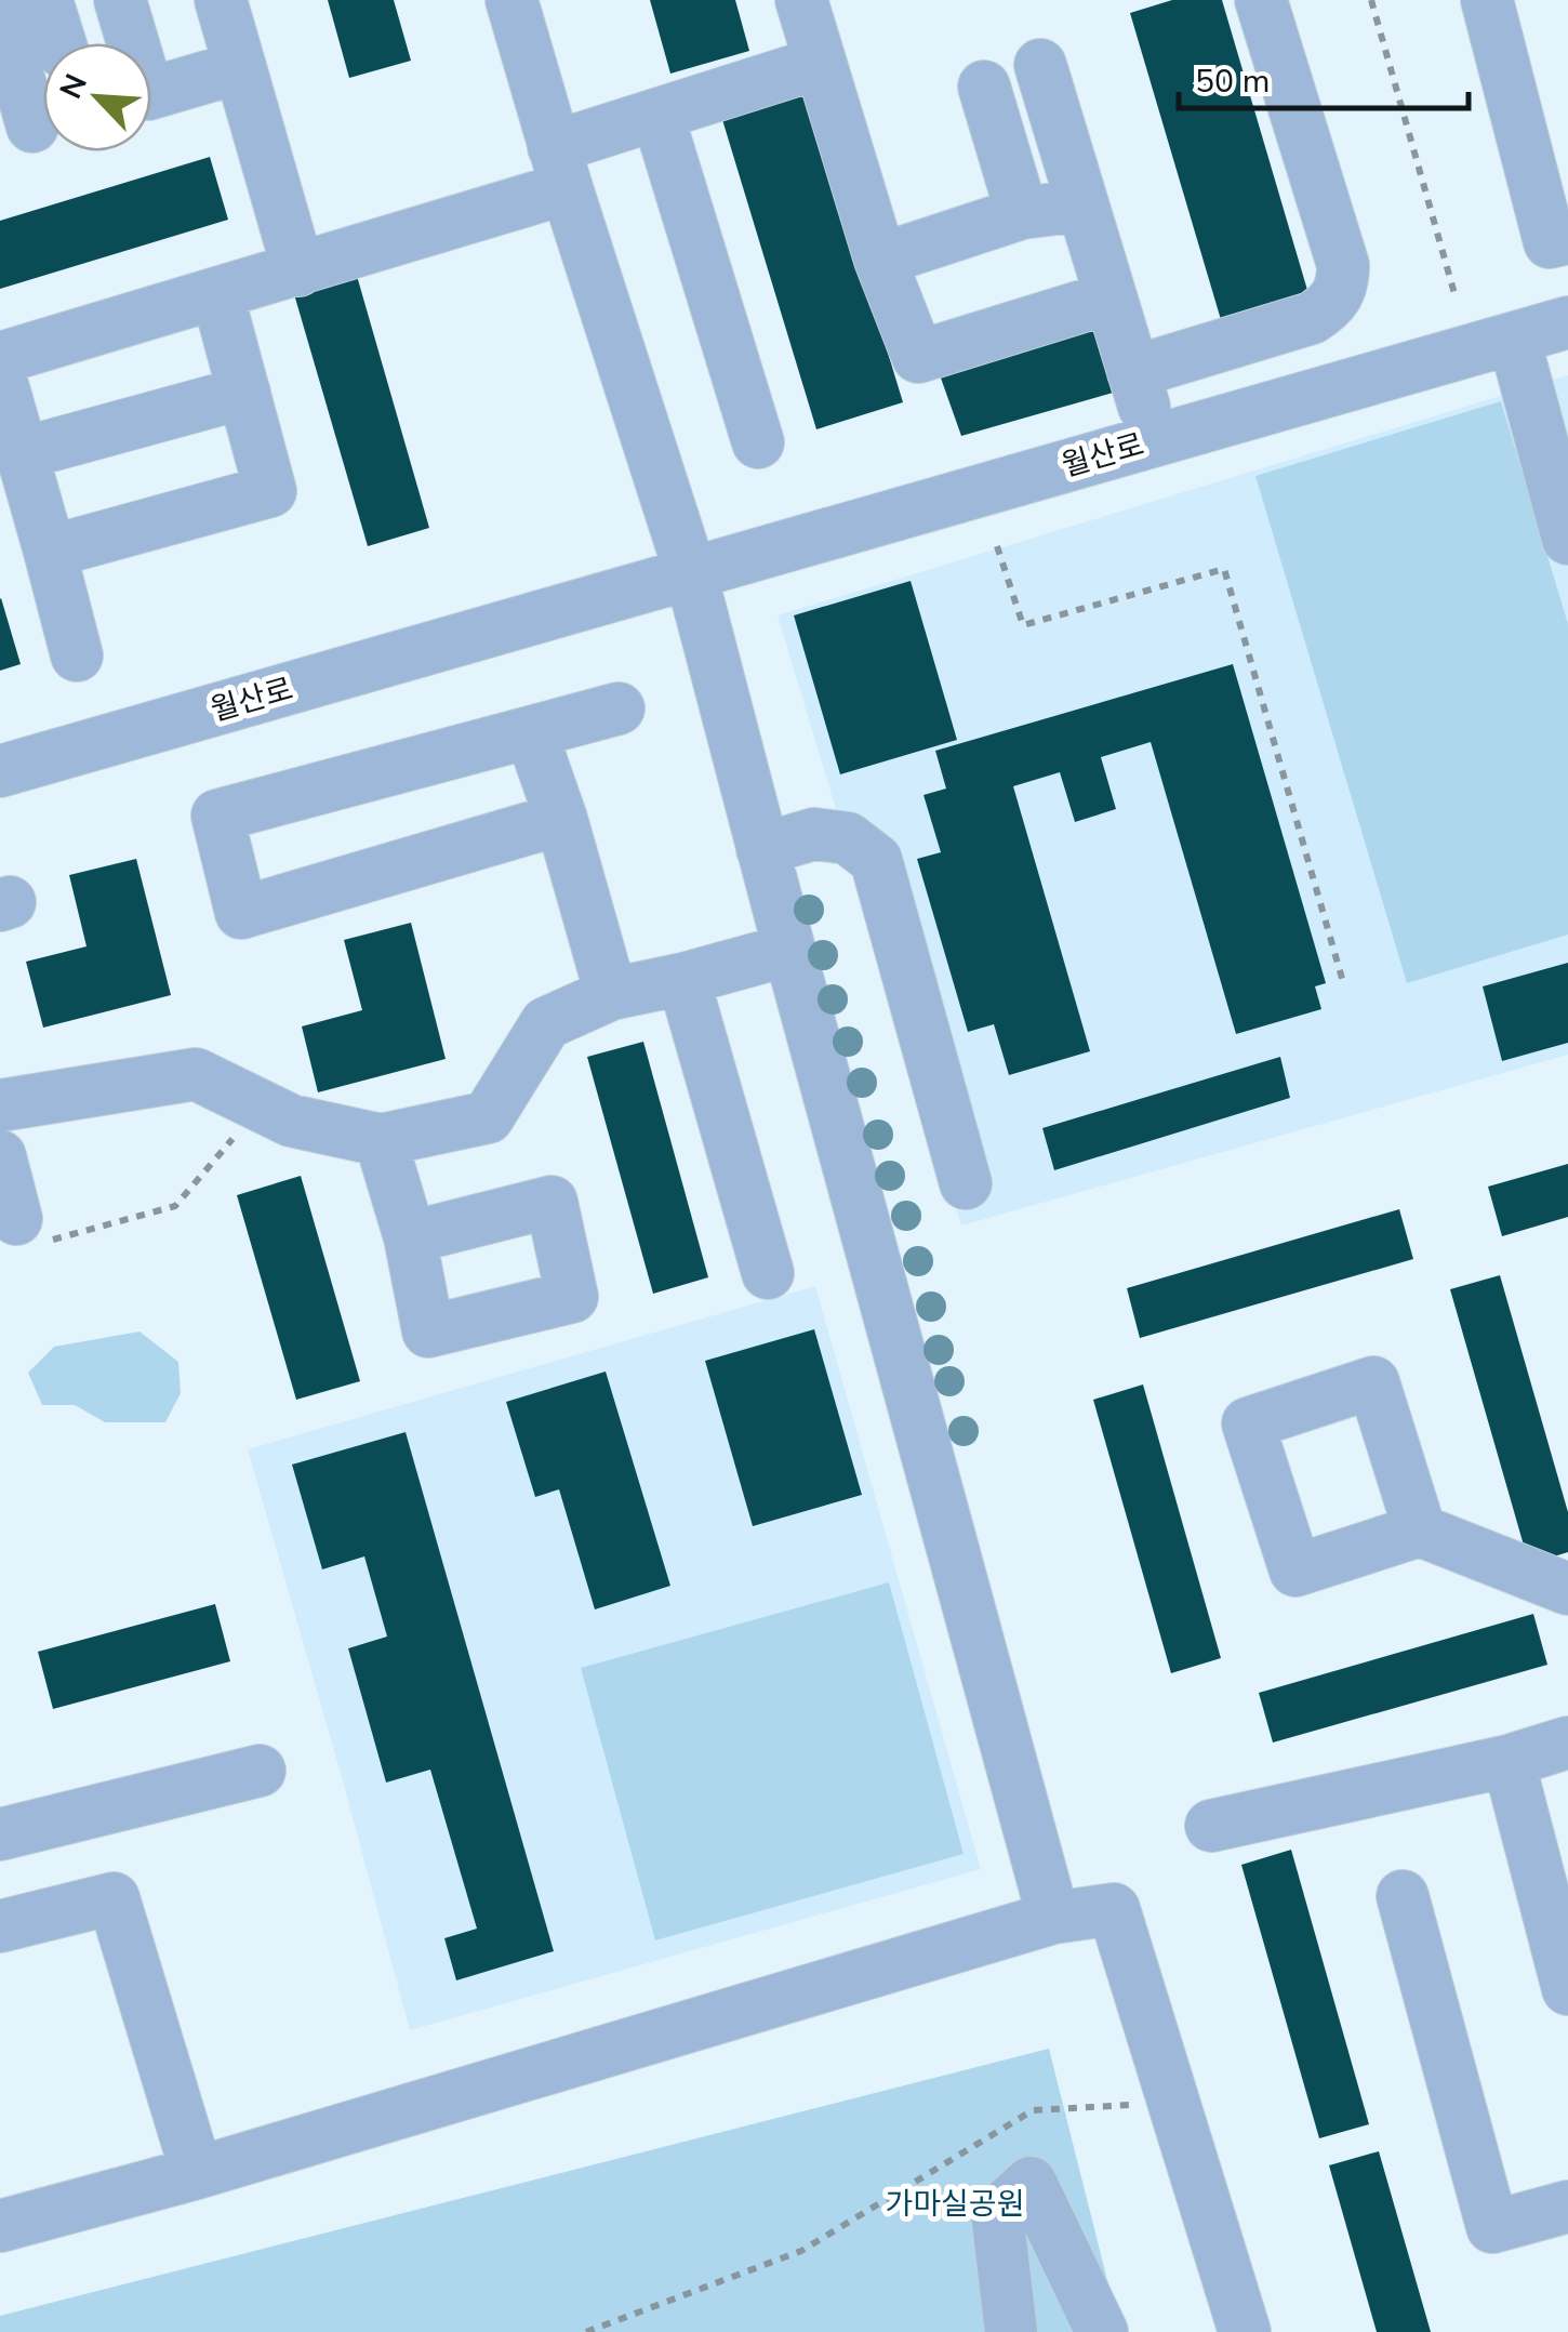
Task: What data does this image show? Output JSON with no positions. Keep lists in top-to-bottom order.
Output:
{
  "streets": {
    "street": ["월산로"]
  },
  "parks": ["가마실공원"],
  "scale_bar": "50 m",
  "north": "top left"
}
